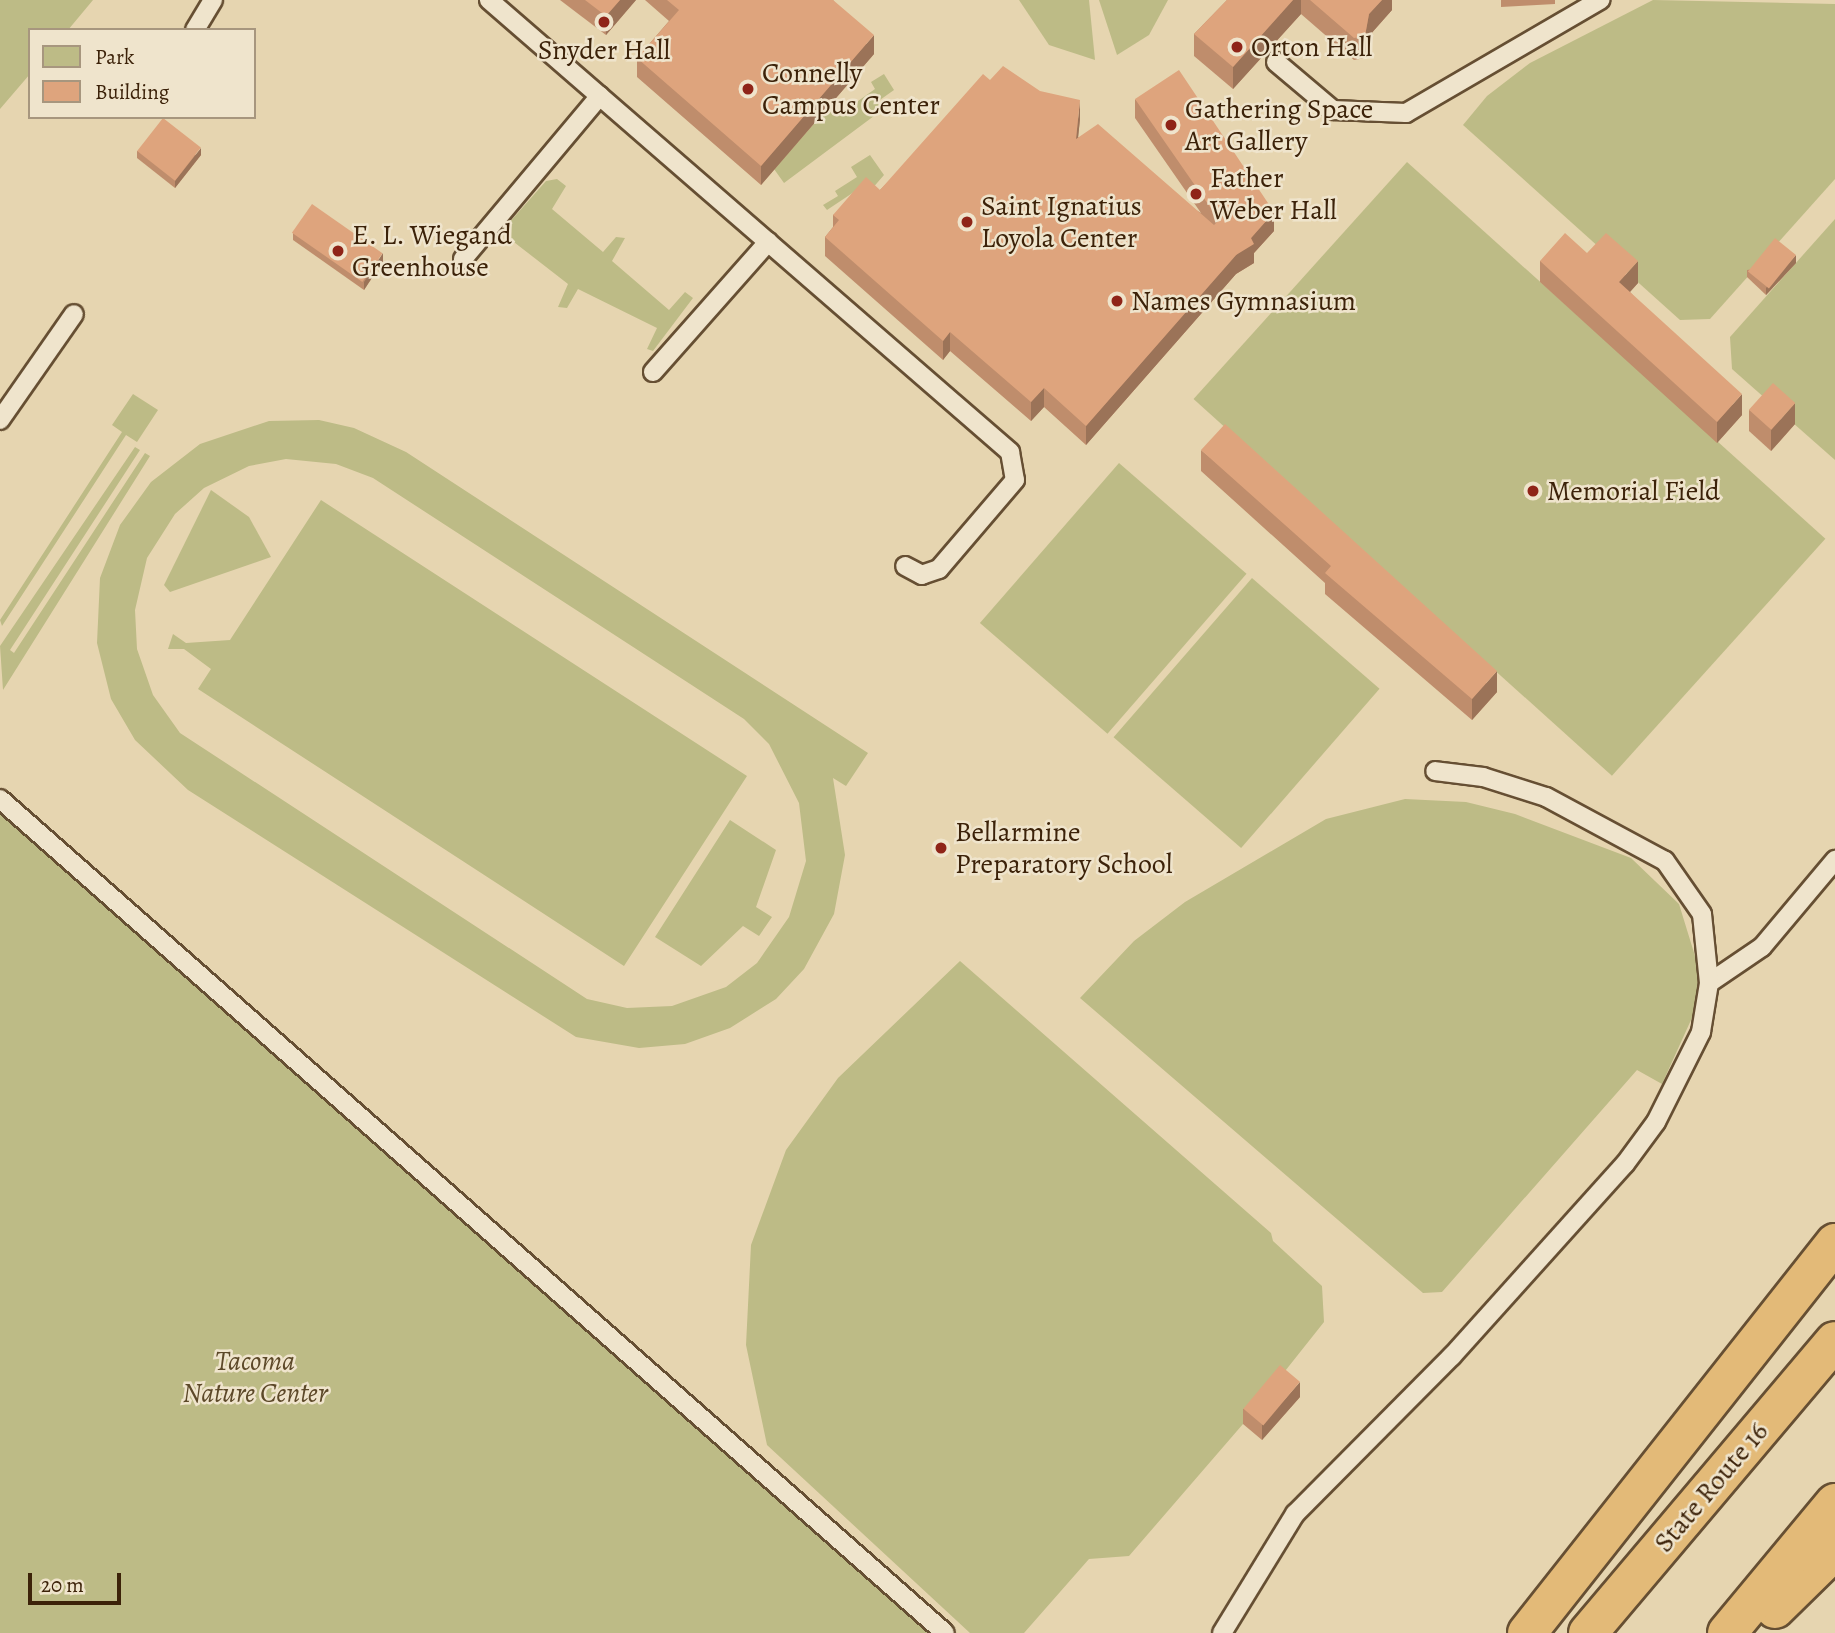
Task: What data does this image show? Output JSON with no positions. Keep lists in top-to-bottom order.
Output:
{
  "streets": {
    "highway": ["State Route 16"]
  },
  "parks": ["Tacoma Nature Center"],
  "places": [
    "Snyder Hall",
    "Orton Hall",
    "Connelly Campus Center",
    "Gathering Space Art Gallery",
    "Father Weber Hall",
    "Saint Ignatius Loyola Center",
    "E. L. Wiegand Greenhouse",
    "Names Gymnasium",
    "Memorial Field",
    "Bellarmine Preparatory School"
  ],
  "legend": ["Park", "Building"],
  "scale_bar": "20 m"
}
